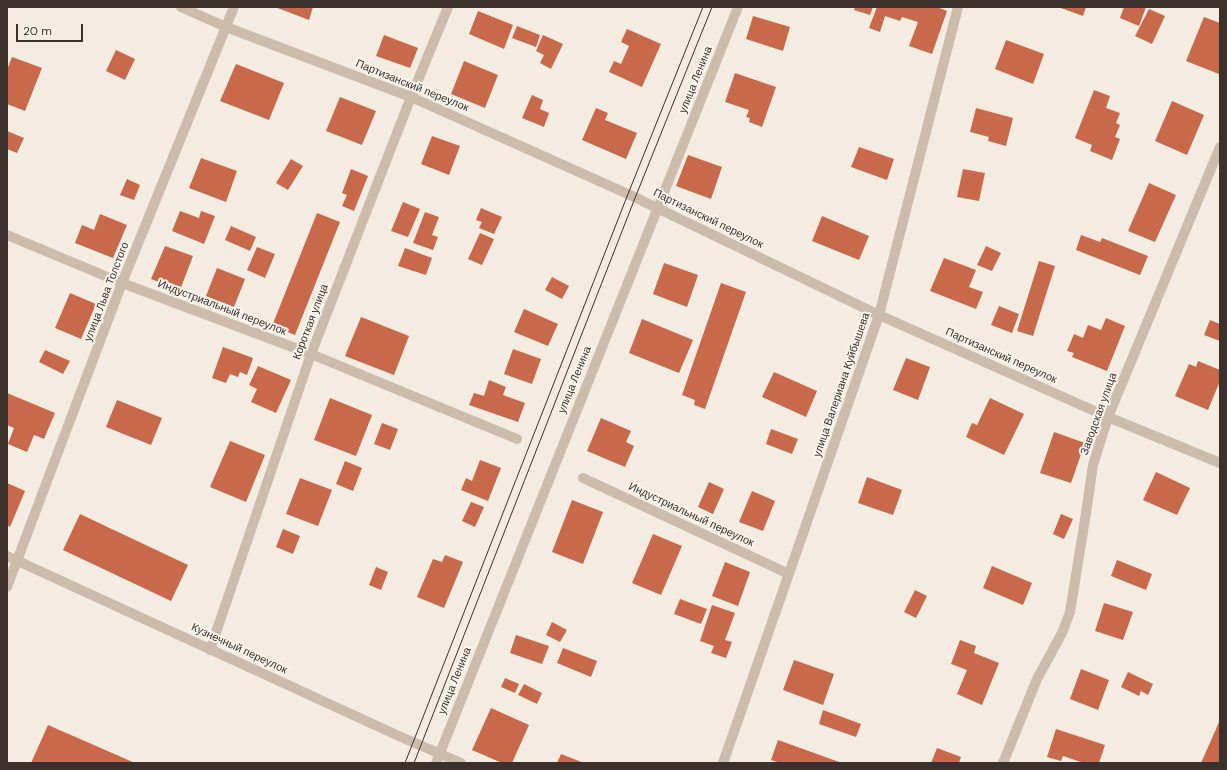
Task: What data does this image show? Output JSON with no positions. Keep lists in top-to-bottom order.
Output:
{
  "streets": {
    "street": [
      "улица Ленина",
      "Партизанский переулок",
      "улица Льва Толстого",
      "Индустриальный переулок",
      "Короткая улица",
      "улица Валериана Куйбышева",
      "Заводская улица",
      "Кузнечный переулок"
    ]
  },
  "crossings": [
    ["улица Ленина", "Партизанский переулок"],
    ["улица Ленина", "Кузнечный переулок"],
    ["Партизанский переулок", "улица Льва Толстого"],
    ["Партизанский переулок", "Короткая улица"],
    ["Партизанский переулок", "улица Валериана Куйбышева"],
    ["Партизанский переулок", "Заводская улица"],
    ["улица Льва Толстого", "Индустриальный переулок"],
    ["улица Льва Толстого", "Кузнечный переулок"],
    ["Индустриальный переулок", "Короткая улица"],
    ["Индустриальный переулок", "улица Валериана Куйбышева"],
    ["Короткая улица", "Кузнечный переулок"]
  ],
  "scale_bar": "20 m"
}
